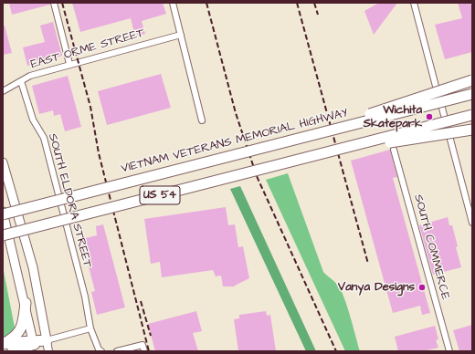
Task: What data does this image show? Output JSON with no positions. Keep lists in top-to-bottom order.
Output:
{
  "streets": {
    "highway": ["VIETNAM VETERANS MEMORIAL HIGHWAY", "US 54"],
    "street": ["EAST ORME STREET", "SOUTH ELDORA STREET", "SOUTH COMMERCE"]
  },
  "crossings": [
    ["EAST ORME STREET", "SOUTH ELDORA STREET"]
  ],
  "places": ["Wichita Skatepark", "Vanya Designs"]
}
